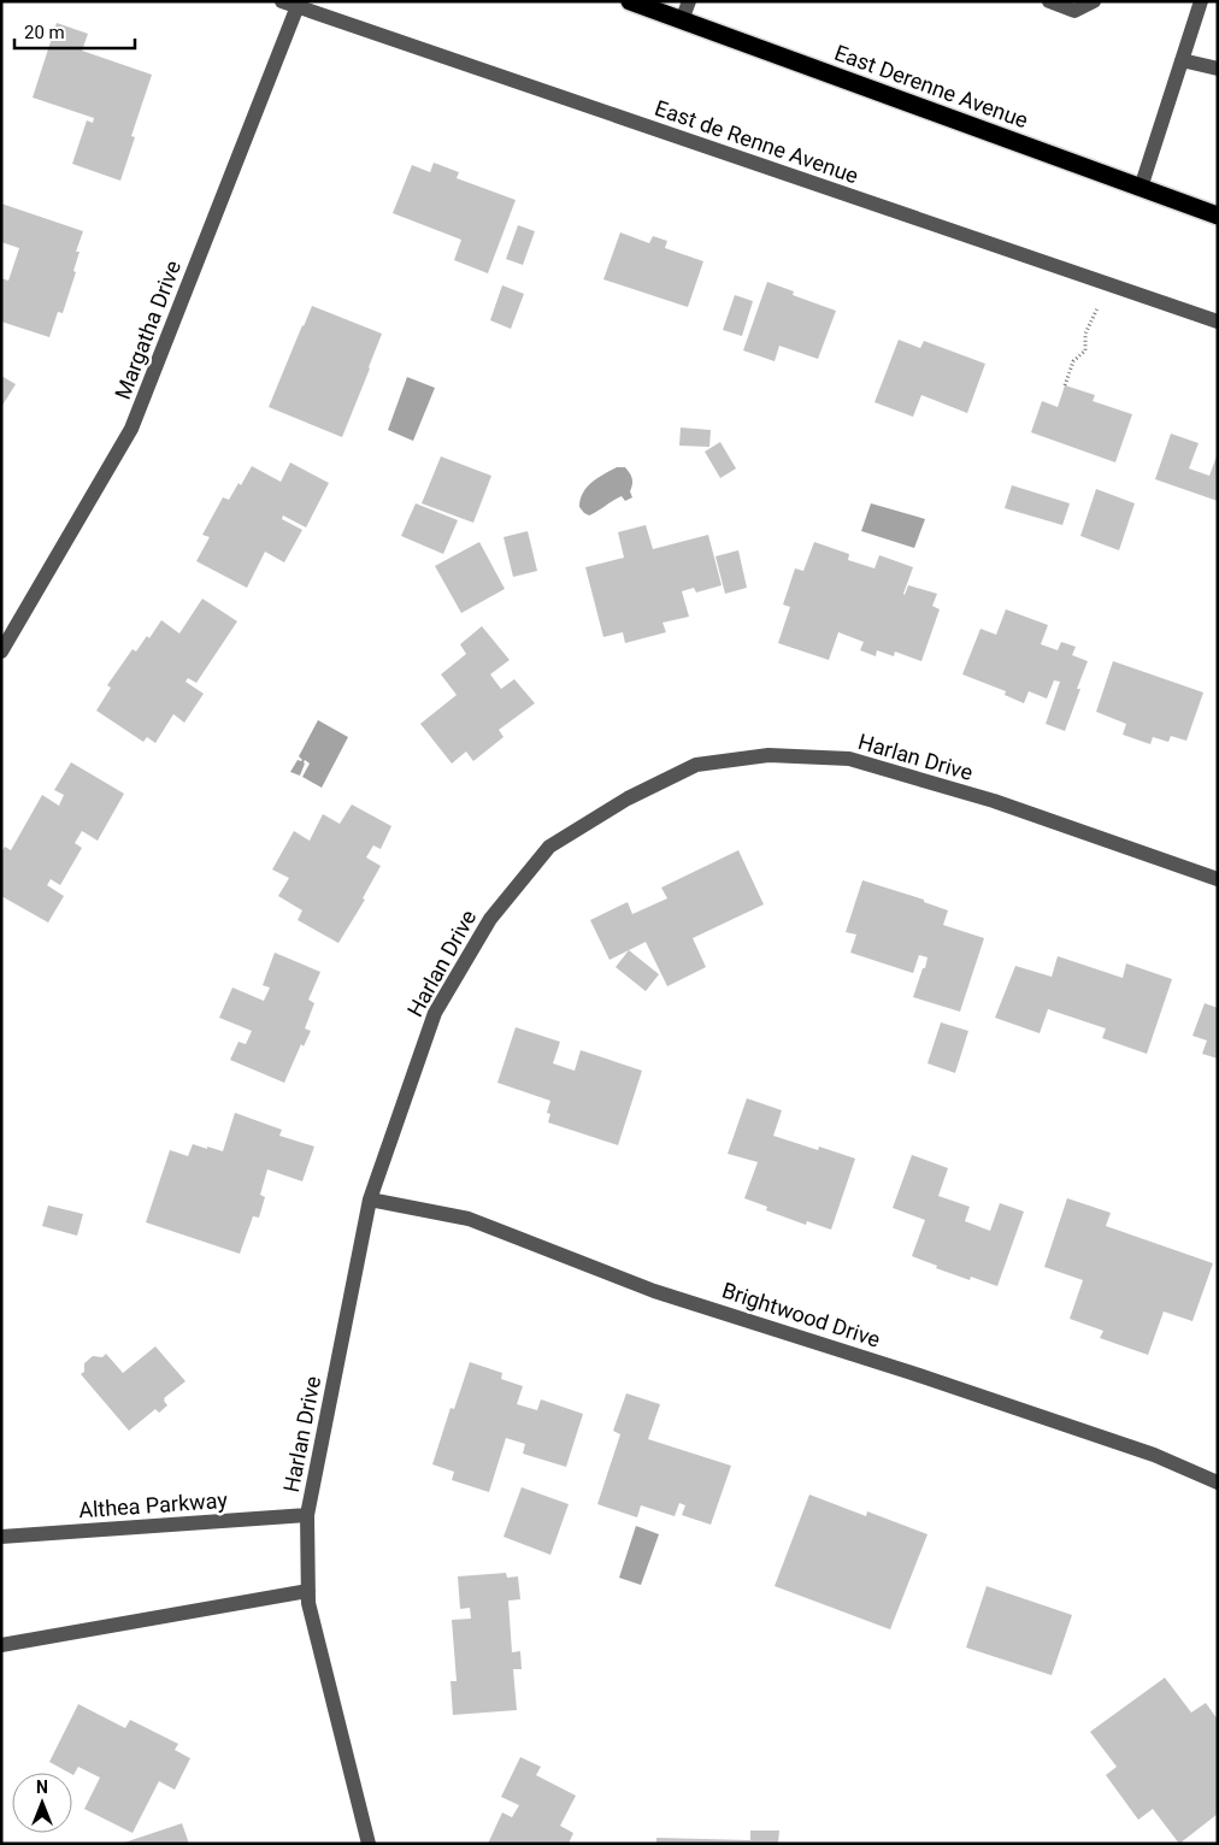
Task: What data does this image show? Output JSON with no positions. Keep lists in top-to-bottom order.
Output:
{
  "streets": {
    "highway": ["East Derenne Avenue"],
    "street": [
      "East de Renne Avenue",
      "Margatha Drive",
      "Harlan Drive",
      "Brightwood Drive",
      "Althea Parkway"
    ]
  },
  "crossings": [
    ["East de Renne Avenue", "Margatha Drive"],
    ["Harlan Drive", "Brightwood Drive"],
    ["Harlan Drive", "Althea Parkway"]
  ],
  "scale_bar": "20 m",
  "north": "top"
}
